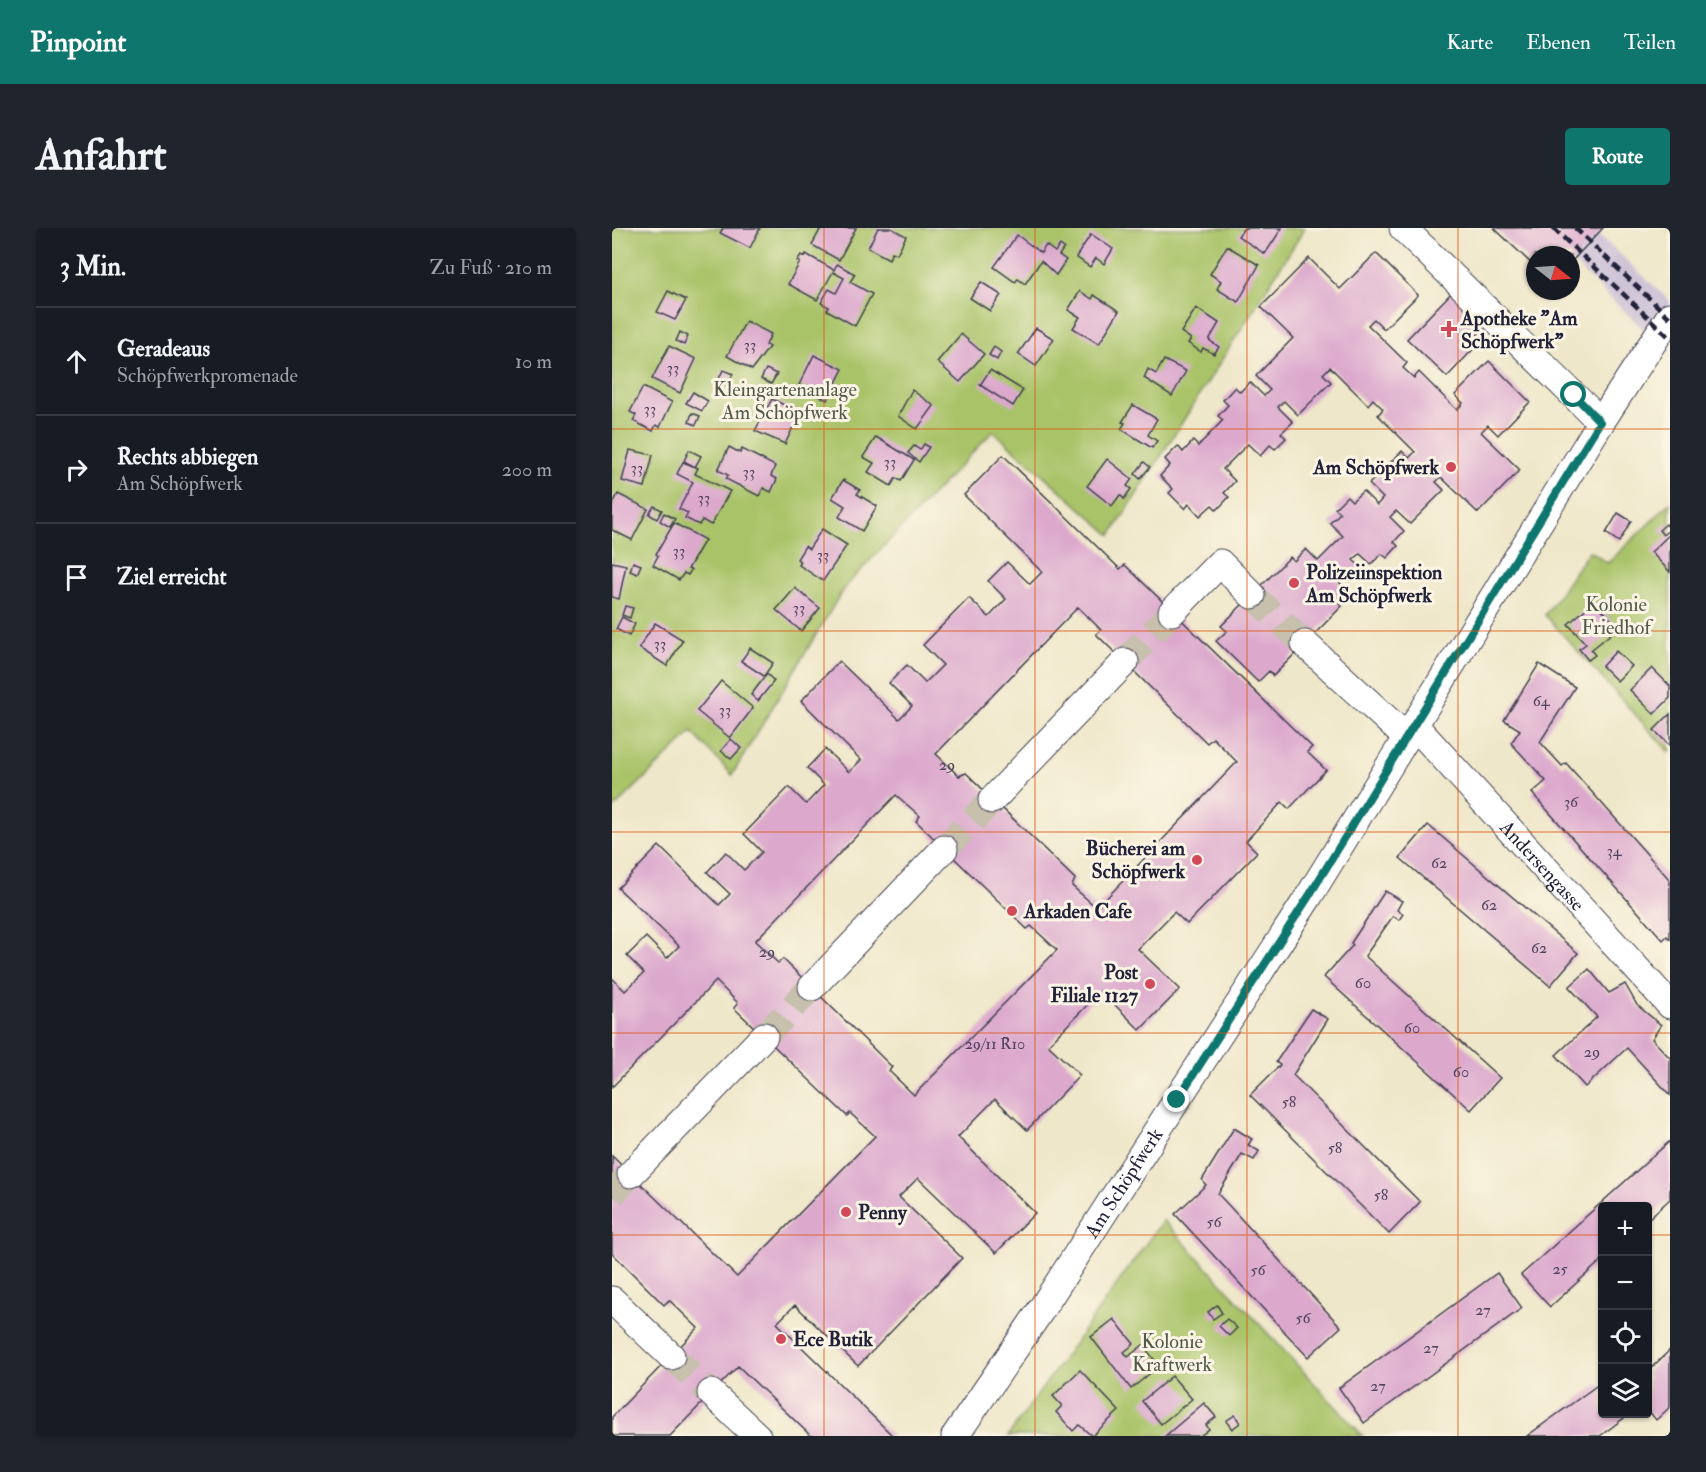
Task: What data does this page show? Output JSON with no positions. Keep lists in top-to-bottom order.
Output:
{
  "streets": {
    "street": ["Andersengasse", "Am Schöpfwerk"]
  },
  "crossings": [
    ["Andersengasse", "Am Schöpfwerk"]
  ],
  "parks": ["Kleingartenanlage Am Schöpfwerk", "Kolonie Friedhof", "Kolonie Kraftwerk"],
  "places": {
    "health": ["Apotheke \"Am Schöpfwerk\""],
    "other": [
      "Am Schöpfwerk",
      "Polizeiinspektion Am Schöpfwerk",
      "Bücherei am Schöpfwerk",
      "Arkaden Cafe",
      "Post Filiale 1127",
      "Penny",
      "Ece Butik"
    ]
  },
  "house_numbers": [
    "33",
    "33",
    "33",
    "33",
    "33",
    "33",
    "33",
    "33",
    "33",
    "33",
    "33",
    "64",
    "33",
    "29",
    "36",
    "34",
    "62",
    "62",
    "62",
    "29",
    "60",
    "60",
    "29/11 R10",
    "29",
    "60",
    "58",
    "58",
    "58",
    "56",
    "25",
    "56",
    "27",
    "56",
    "27",
    "27"
  ],
  "north": "right",
  "page": {
    "header": "Pinpoint",
    "nav": ["Karte", "Ebenen", "Teilen"],
    "buttons": "Route",
    "title": "Anfahrt",
    "heading": ["3 Min.", "Zu Fuß · 210 m"],
    "list": [
      ["Geradeaus", "Schöpfwerkpromenade", "10 m"],
      ["Rechts abbiegen", "Am Schöpfwerk", "200 m"],
      "Ziel erreicht"
    ],
    "map_buttons": ["+", "−"]
  }
}
